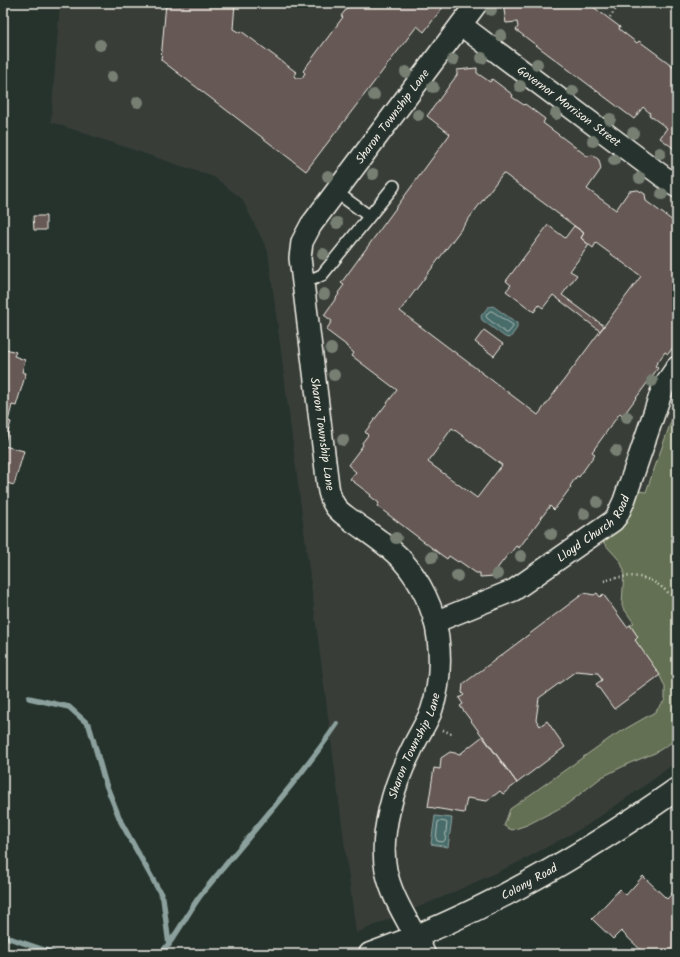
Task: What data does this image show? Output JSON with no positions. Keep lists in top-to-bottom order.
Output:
{
  "streets": {
    "street": [
      "Governor Morrison Street",
      "Sharon Township Lane",
      "Lloyd Church Road",
      "Colony Road"
    ]
  },
  "crossings": [
    ["Governor Morrison Street", "Sharon Township Lane"],
    ["Sharon Township Lane", "Lloyd Church Road"],
    ["Sharon Township Lane", "Colony Road"]
  ]
}
